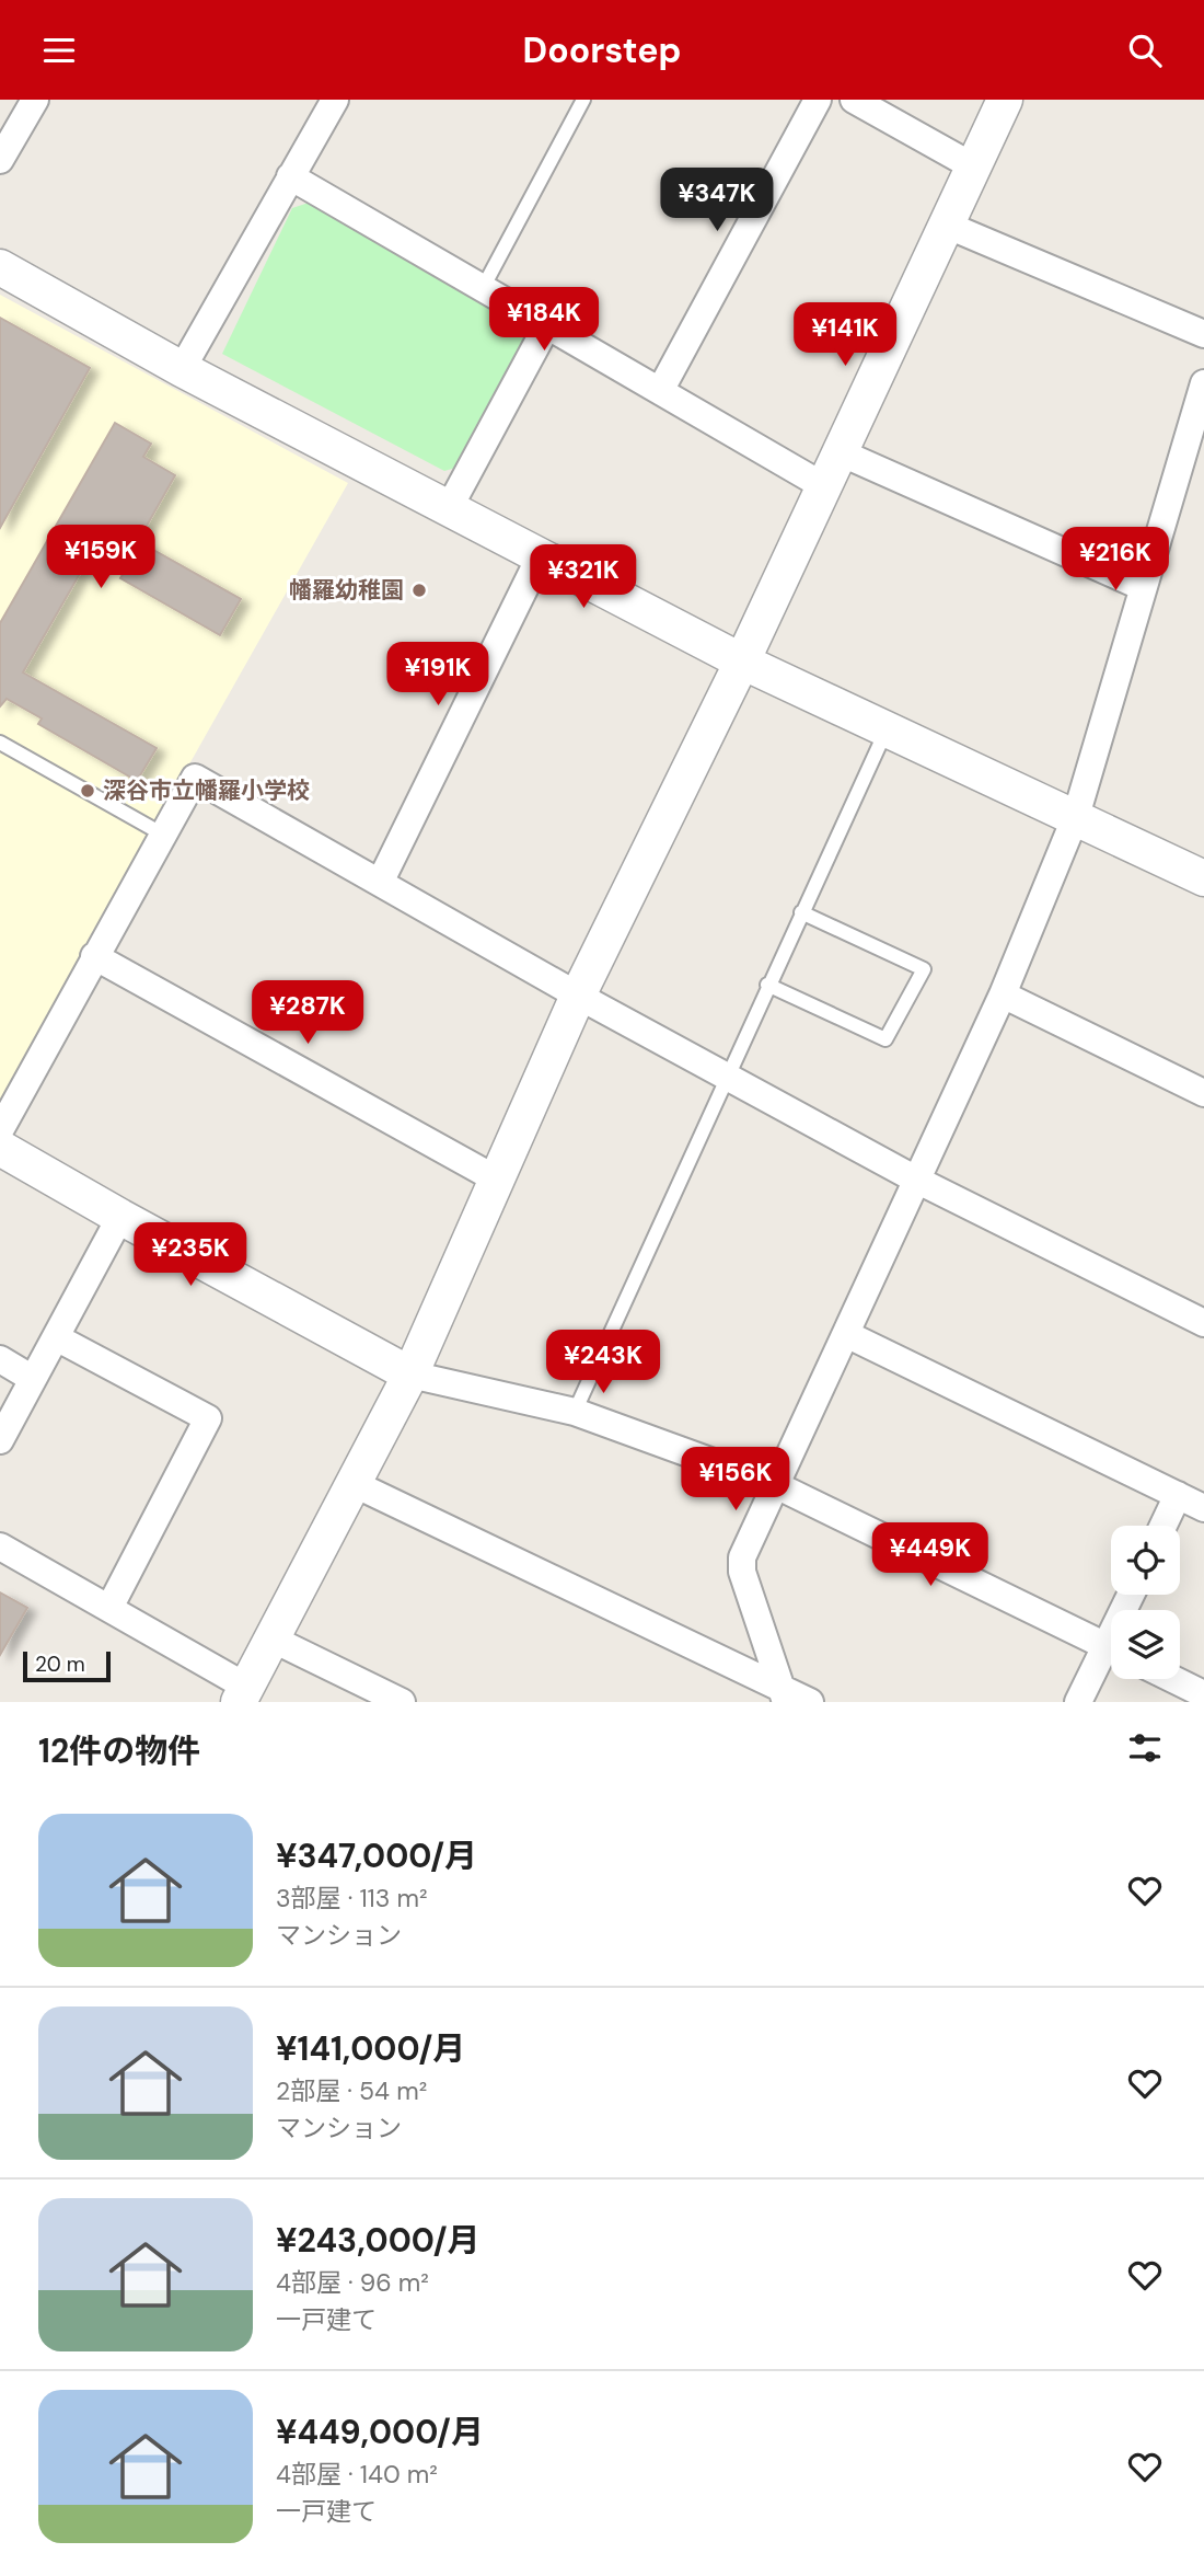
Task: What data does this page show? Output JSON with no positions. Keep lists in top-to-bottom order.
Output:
{
  "places": ["幡羅幼稚園", "深谷市立幡羅小学校"],
  "scale_bar": "20 m",
  "page": {
    "header": "Doorstep",
    "price": [
      "¥347K",
      "¥184K",
      "¥141K",
      "¥159K",
      "¥216K",
      "¥321K",
      "¥191K",
      "¥287K",
      "¥235K",
      "¥243K",
      "¥156K",
      "¥449K"
    ],
    "scale": "20 m",
    "heading": "12件の物件",
    "list": [
      {
        "name": "¥347,000/月",
        "note": "3部屋 · 113 m² · マンション"
      },
      {
        "name": "¥141,000/月",
        "note": "2部屋 · 54 m² · マンション"
      },
      {
        "name": "¥243,000/月",
        "note": "4部屋 · 96 m² · 一戸建て"
      },
      {
        "name": "¥449,000/月",
        "note": "4部屋 · 140 m² · 一戸建て"
      }
    ]
  }
}
